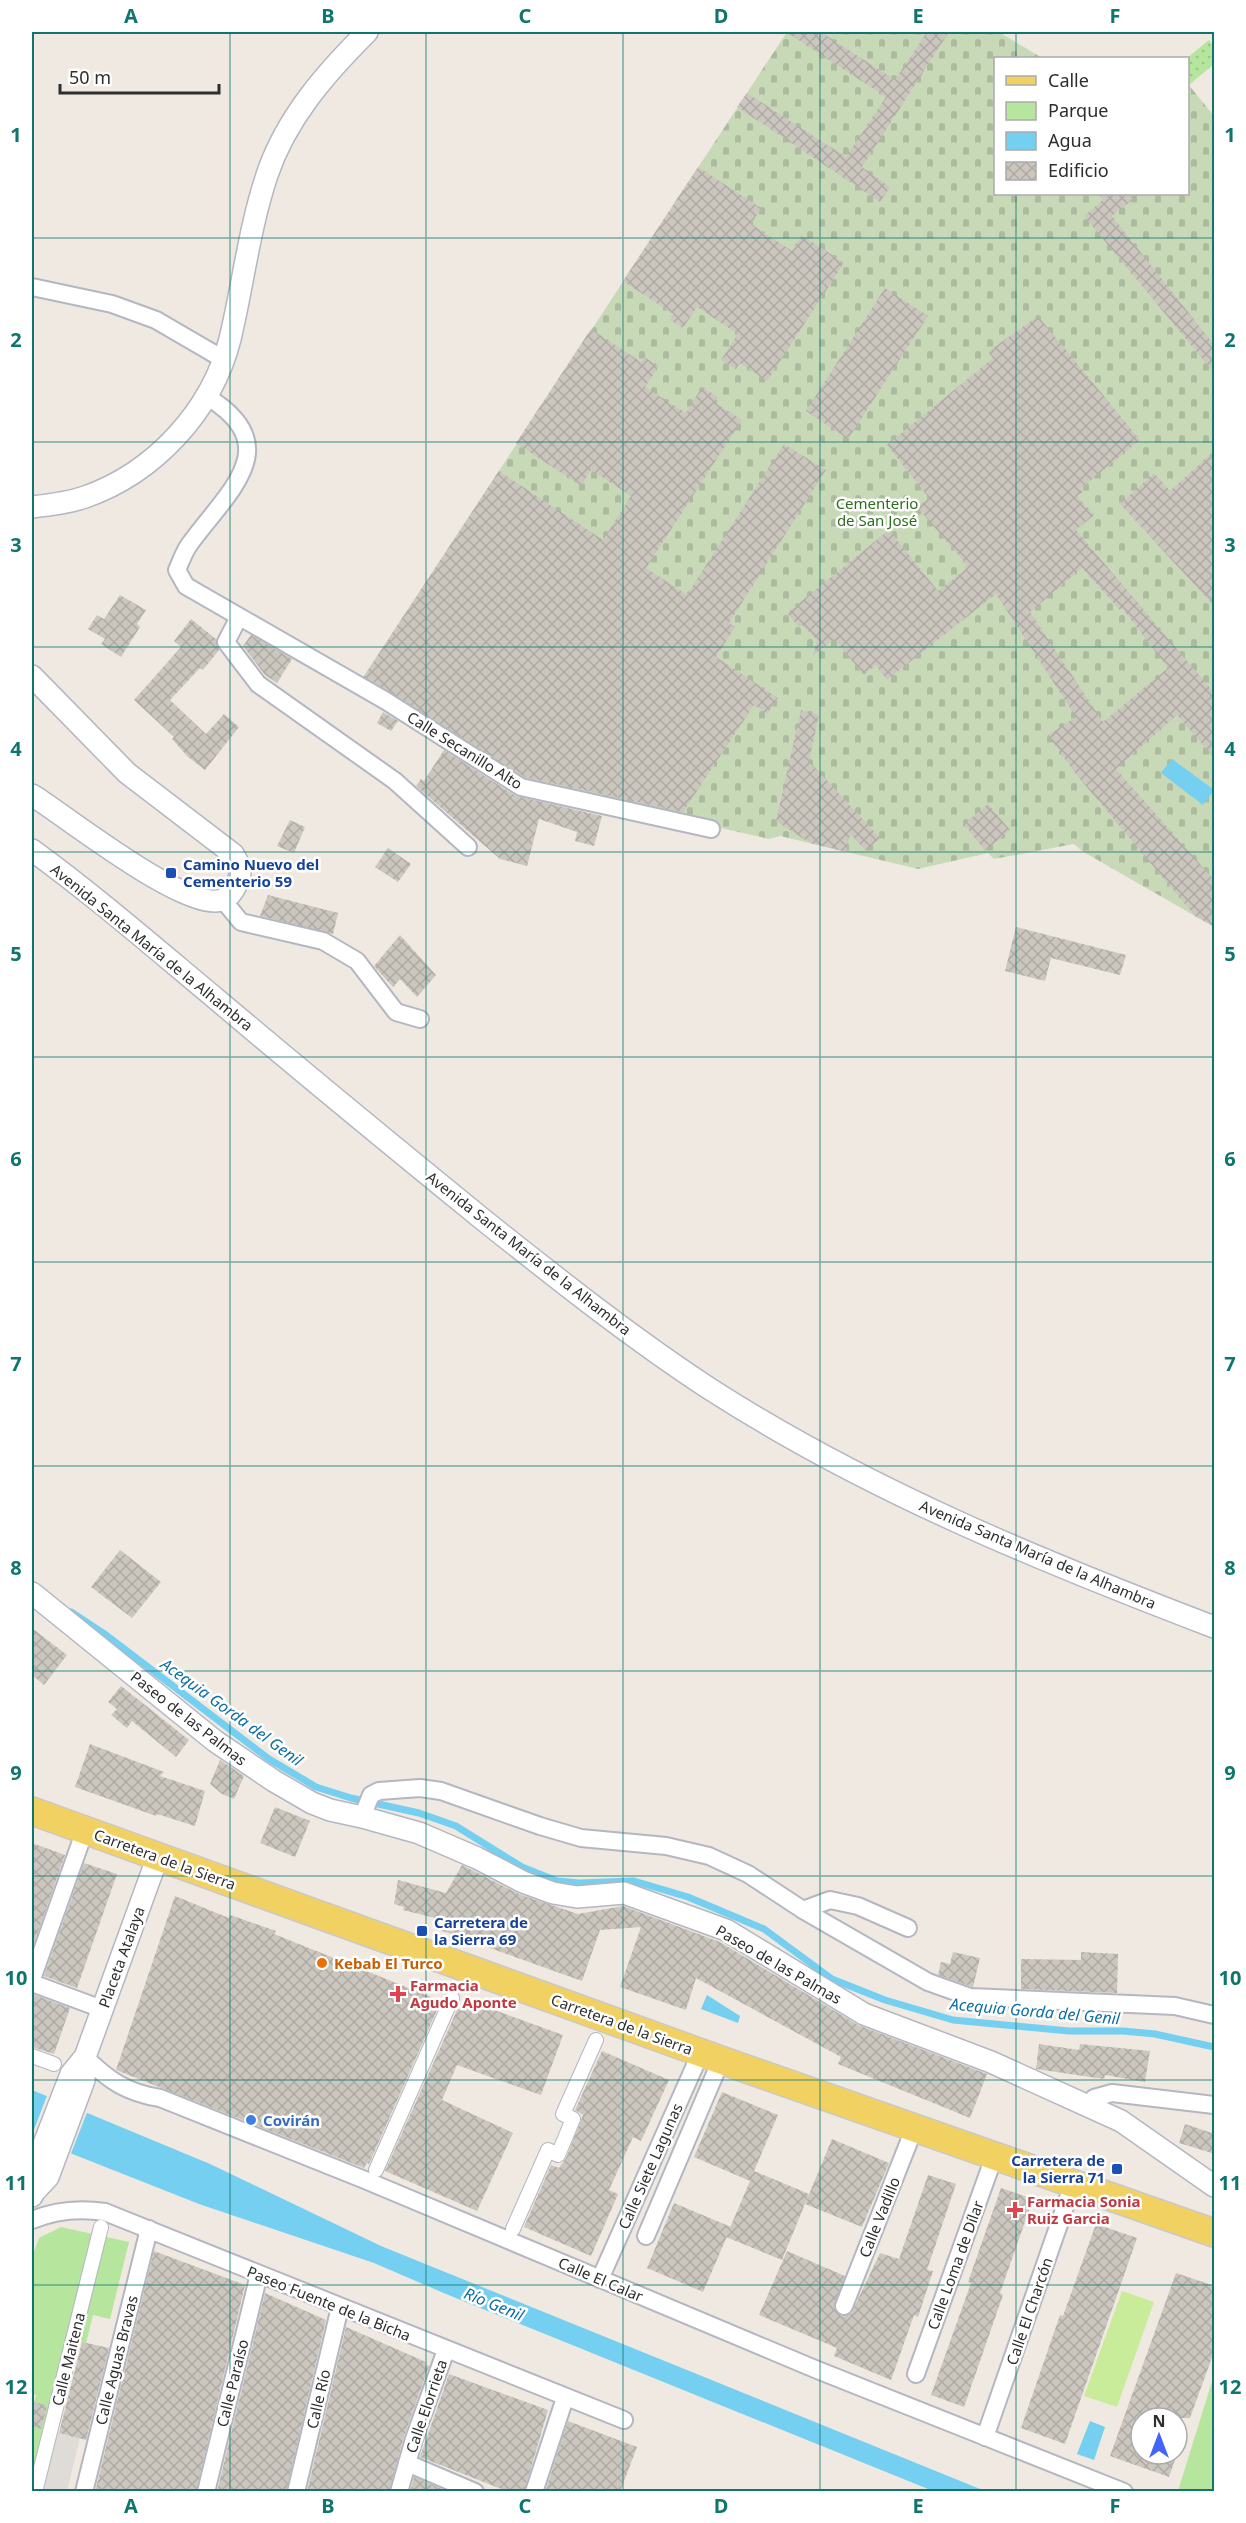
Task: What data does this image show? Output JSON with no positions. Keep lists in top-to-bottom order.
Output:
{
  "streets": {
    "main road": ["Carretera de la Sierra"],
    "street": [
      "Calle Secanillo Alto",
      "Avenida Santa María de la Alhambra",
      "Paseo de las Palmas",
      "Placeta Atalaya",
      "Calle Siete Lagunas",
      "Calle Vadillo",
      "Calle Loma de Dílar",
      "Calle El Calar",
      "Paseo Fuente de la Bicha",
      "Calle El Charcón",
      "Calle Maitena",
      "Calle Aguas Bravas",
      "Calle Paraíso",
      "Calle Río",
      "Calle Elorrieta"
    ]
  },
  "crossings": [
    ["Carretera de la Sierra", "Placeta Atalaya"],
    ["Carretera de la Sierra", "Calle Siete Lagunas"],
    ["Carretera de la Sierra", "Calle Vadillo"],
    ["Carretera de la Sierra", "Calle Loma de Dílar"],
    ["Carretera de la Sierra", "Calle El Charcón"],
    ["Placeta Atalaya", "Calle El Calar"],
    ["Calle Siete Lagunas", "Calle El Calar"],
    ["Calle El Calar", "Calle El Charcón"],
    ["Paseo Fuente de la Bicha", "Calle Aguas Bravas"],
    ["Paseo Fuente de la Bicha", "Calle Paraíso"],
    ["Paseo Fuente de la Bicha", "Calle Río"],
    ["Paseo Fuente de la Bicha", "Calle Elorrieta"]
  ],
  "water": ["Acequia Gorda del Genil", "Río Genil"],
  "parks": ["Cementerio de San José"],
  "places": {
    "transit": ["Camino Nuevo del Cementerio 59", "Carretera de la Sierra 69", "Carretera de la Sierra 71"],
    "other": ["Kebab El Turco", "Covirán"],
    "health": ["Farmacia Agudo Aponte", "Farmacia Sonia Ruiz Garcia"]
  },
  "legend": [
    "Calle",
    "Parque",
    "Agua",
    "Edificio"
  ],
  "scale_bar": "50 m",
  "north": "top",
  "grid": {
    "columns": [
      "A",
      "B",
      "C",
      "D",
      "E",
      "F"
    ],
    "rows": [
      "1",
      "2",
      "3",
      "4",
      "5",
      "6",
      "7",
      "8",
      "9",
      "10",
      "11",
      "12"
    ]
  }
}
